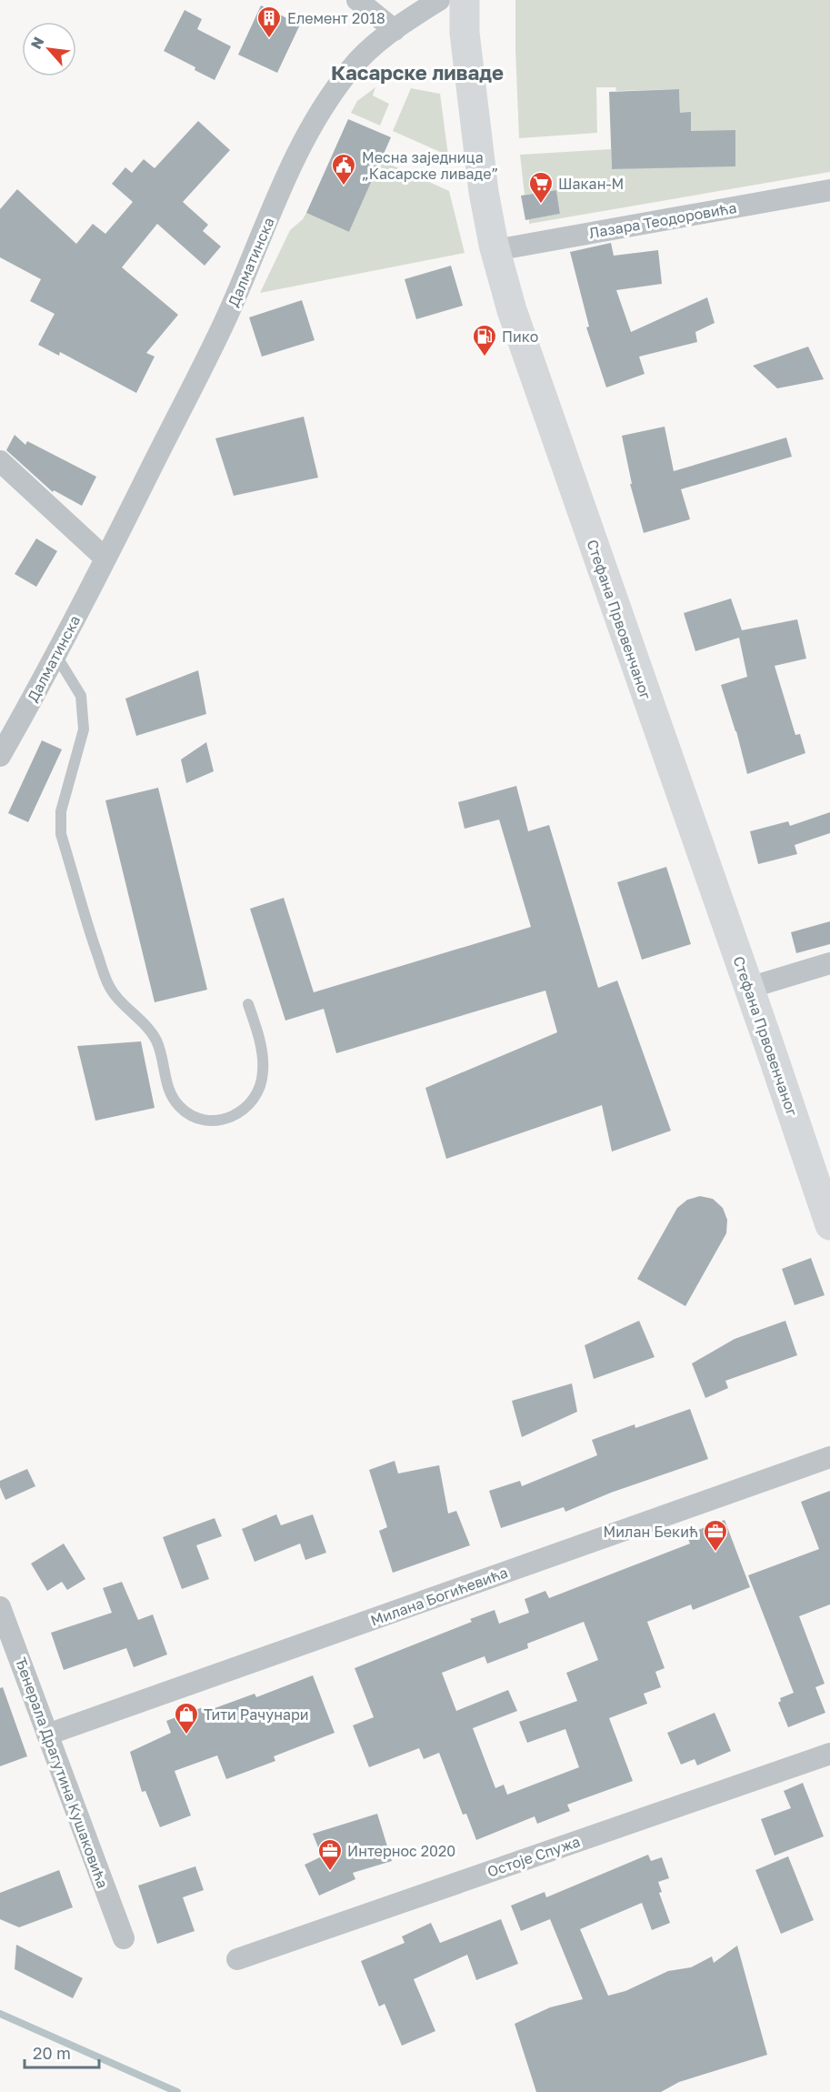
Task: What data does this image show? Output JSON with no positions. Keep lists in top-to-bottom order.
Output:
{
  "streets": {
    "street": [
      "Лазара Теодоровића",
      "Далматинска",
      "Стефана Првовенчаног",
      "Милана Богићевића",
      "Ђенерала Драгутина Кушаковића",
      "Остоје Спужа"
    ]
  },
  "crossings": [
    ["Лазара Теодоровића", "Стефана Првовенчаног"],
    ["Милана Богићевића", "Ђенерала Драгутина Кушаковића"]
  ],
  "districts": ["Касарске ливаде"],
  "places": {
    "building": ["Елемент 2018"],
    "public building": ["Месна заједница „Касарске ливаде”"],
    "supermarket": ["Шакан-М"],
    "fuel station": ["Пико"],
    "office": ["Милан Бекић", "Интернос 2020"],
    "shop": ["Тити Рачунари"]
  },
  "scale_bar": "20 m",
  "north": "top left"
}
